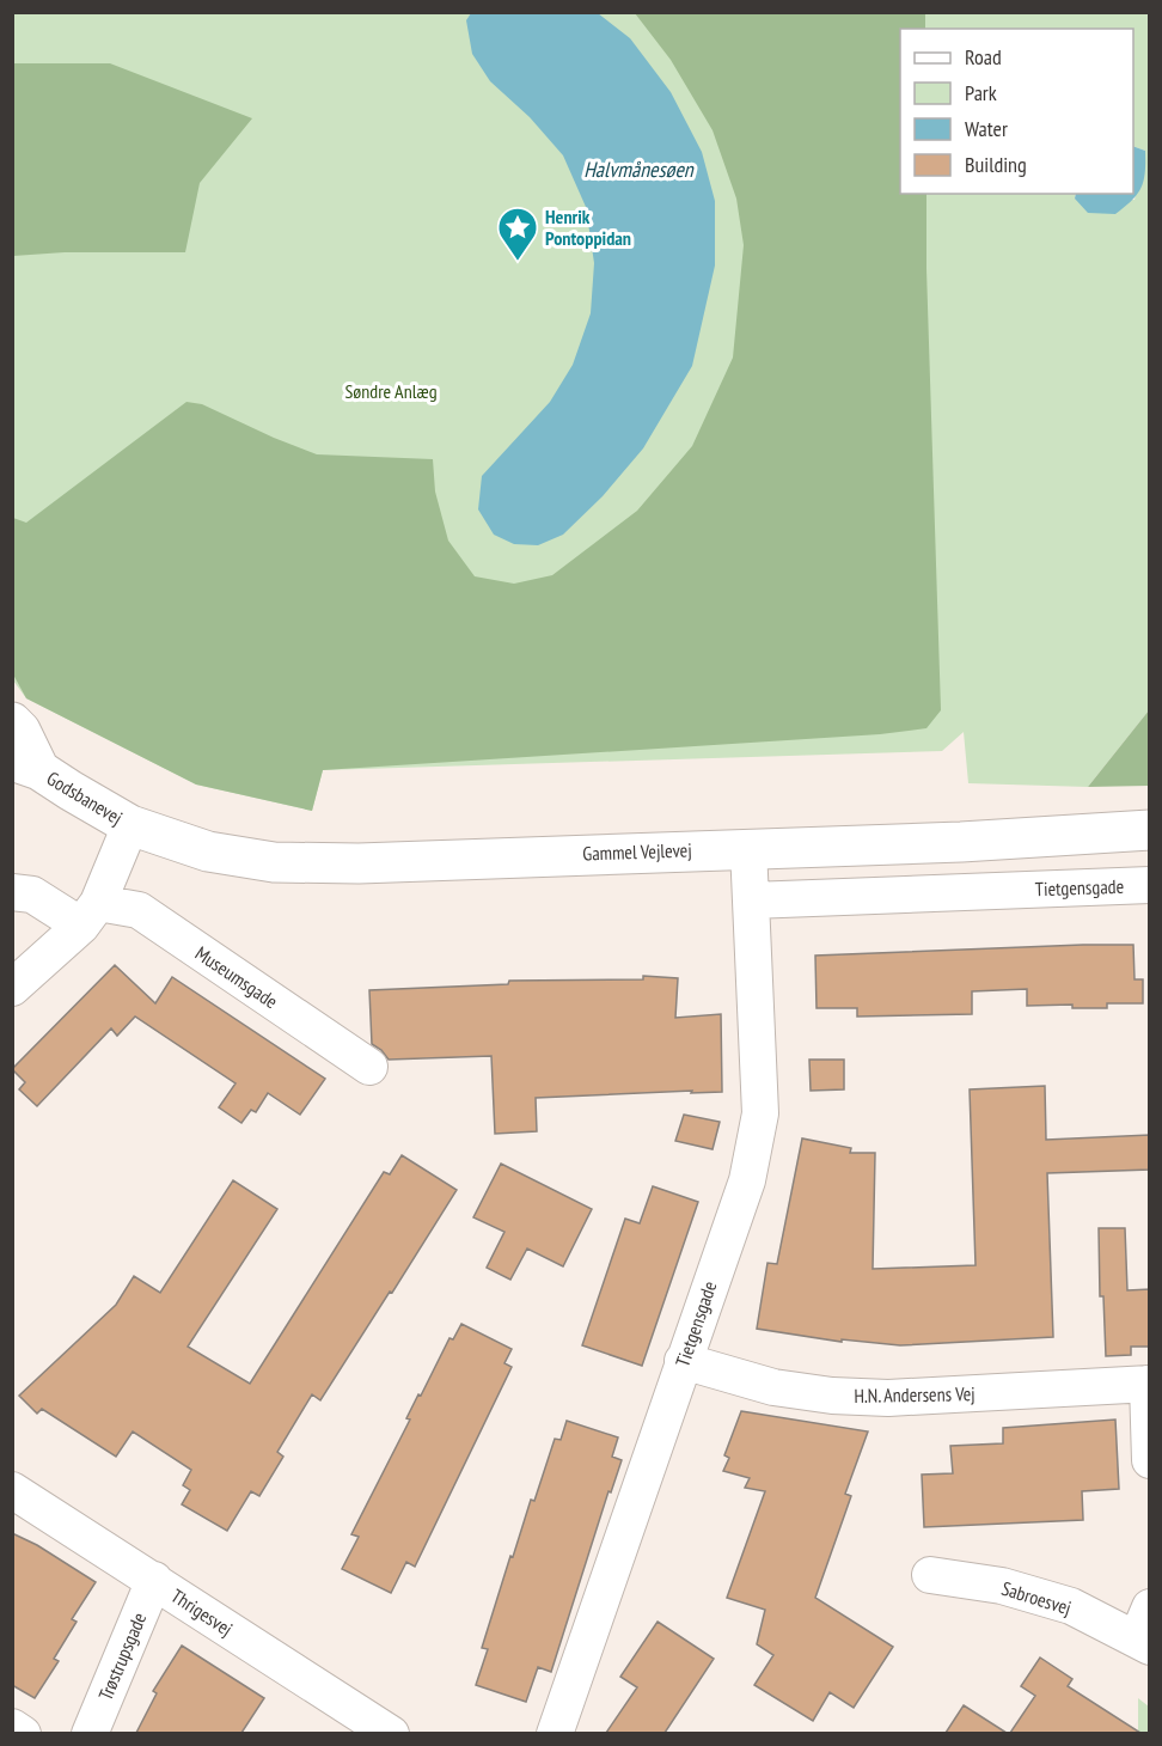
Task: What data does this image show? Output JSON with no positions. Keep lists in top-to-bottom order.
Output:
{
  "streets": {
    "street": [
      "Godsbanevej",
      "Gammel Vejlevej",
      "Tietgensgade",
      "Museumsgade",
      "H.N. Andersens Vej",
      "Sabroesvej",
      "Thrigesvej",
      "Trøstrupsgade"
    ]
  },
  "crossings": [
    ["Godsbanevej", "Gammel Vejlevej"],
    ["Gammel Vejlevej", "Tietgensgade"],
    ["Tietgensgade", "H.N. Andersens Vej"],
    ["Thrigesvej", "Trøstrupsgade"]
  ],
  "water": ["Halvmånesøen"],
  "parks": ["Søndre Anlæg"],
  "places": {
    "place": ["Henrik Pontoppidan"]
  },
  "legend": [
    "Road",
    "Park",
    "Water",
    "Building"
  ]
}
